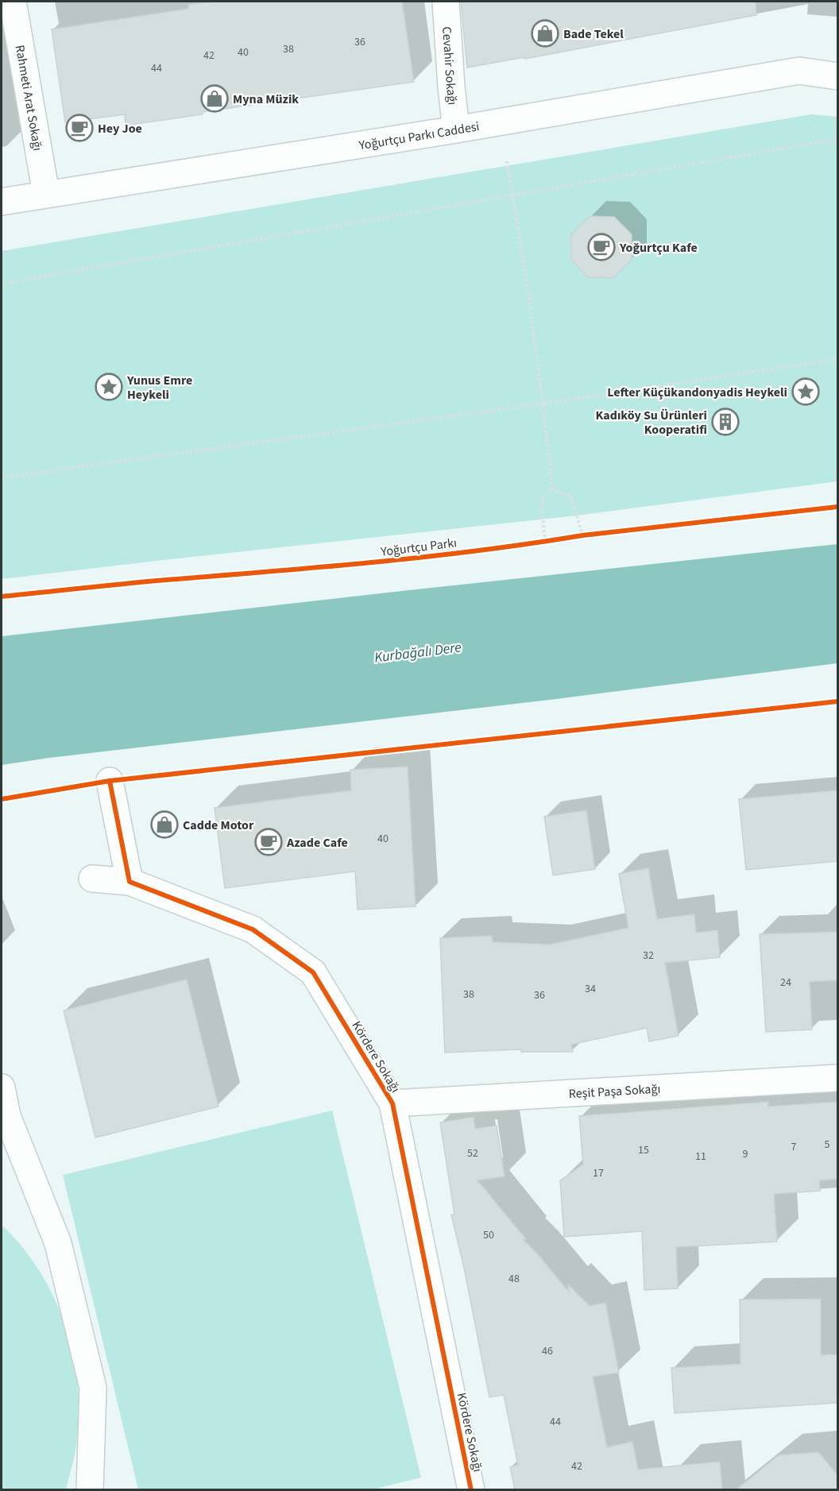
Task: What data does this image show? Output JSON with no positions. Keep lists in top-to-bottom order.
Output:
{
  "streets": {
    "street": [
      "Cevahir Sokağı",
      "Rahmeti Arat Sokağı",
      "Yoğurtçu Parkı Caddesi",
      "Kördere Sokağı",
      "Reşit Paşa Sokağı"
    ],
    "cycle path": ["Yoğurtçu Parkı"]
  },
  "crossings": [
    ["Cevahir Sokağı", "Yoğurtçu Parkı Caddesi"],
    ["Rahmeti Arat Sokağı", "Yoğurtçu Parkı Caddesi"],
    ["Kördere Sokağı", "Reşit Paşa Sokağı"]
  ],
  "water": ["Kurbağalı Dere"],
  "places": {
    "shop": ["Bade Tekel", "Myna Müzik", "Cadde Motor"],
    "cafe": ["Hey Joe", "Yoğurtçu Kafe", "Azade Cafe"],
    "place": ["Yunus Emre Heykeli", "Lefter Küçükandonyadis Heykeli"],
    "building": ["Kadıköy Su Ürünleri Kooperatifi"]
  },
  "house_numbers": [
    "36",
    "38",
    "40",
    "42",
    "44",
    "40",
    "32",
    "24",
    "34",
    "38",
    "36",
    "5",
    "7",
    "15",
    "52",
    "9",
    "11",
    "17",
    "50",
    "48",
    "46",
    "44",
    "42"
  ]
}
